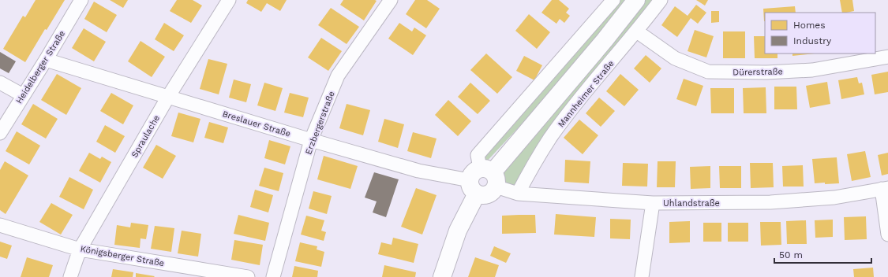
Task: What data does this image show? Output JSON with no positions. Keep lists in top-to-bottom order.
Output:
{
  "streets": {
    "street": [
      "Heidelberger Straße",
      "Dürerstraße",
      "Mannheimer Straße",
      "Erzbergerstraße",
      "Breslauer Straße",
      "Spraulache",
      "Uhlandstraße",
      "Königsberger Straße"
    ]
  },
  "crossings": [
    ["Heidelberger Straße", "Breslauer Straße"],
    ["Dürerstraße", "Mannheimer Straße"],
    ["Mannheimer Straße", "Uhlandstraße"],
    ["Erzbergerstraße", "Breslauer Straße"],
    ["Breslauer Straße", "Spraulache"],
    ["Breslauer Straße", "Uhlandstraße"],
    ["Spraulache", "Königsberger Straße"]
  ],
  "legend": ["Homes", "Industry"],
  "scale_bar": "50 m"
}
